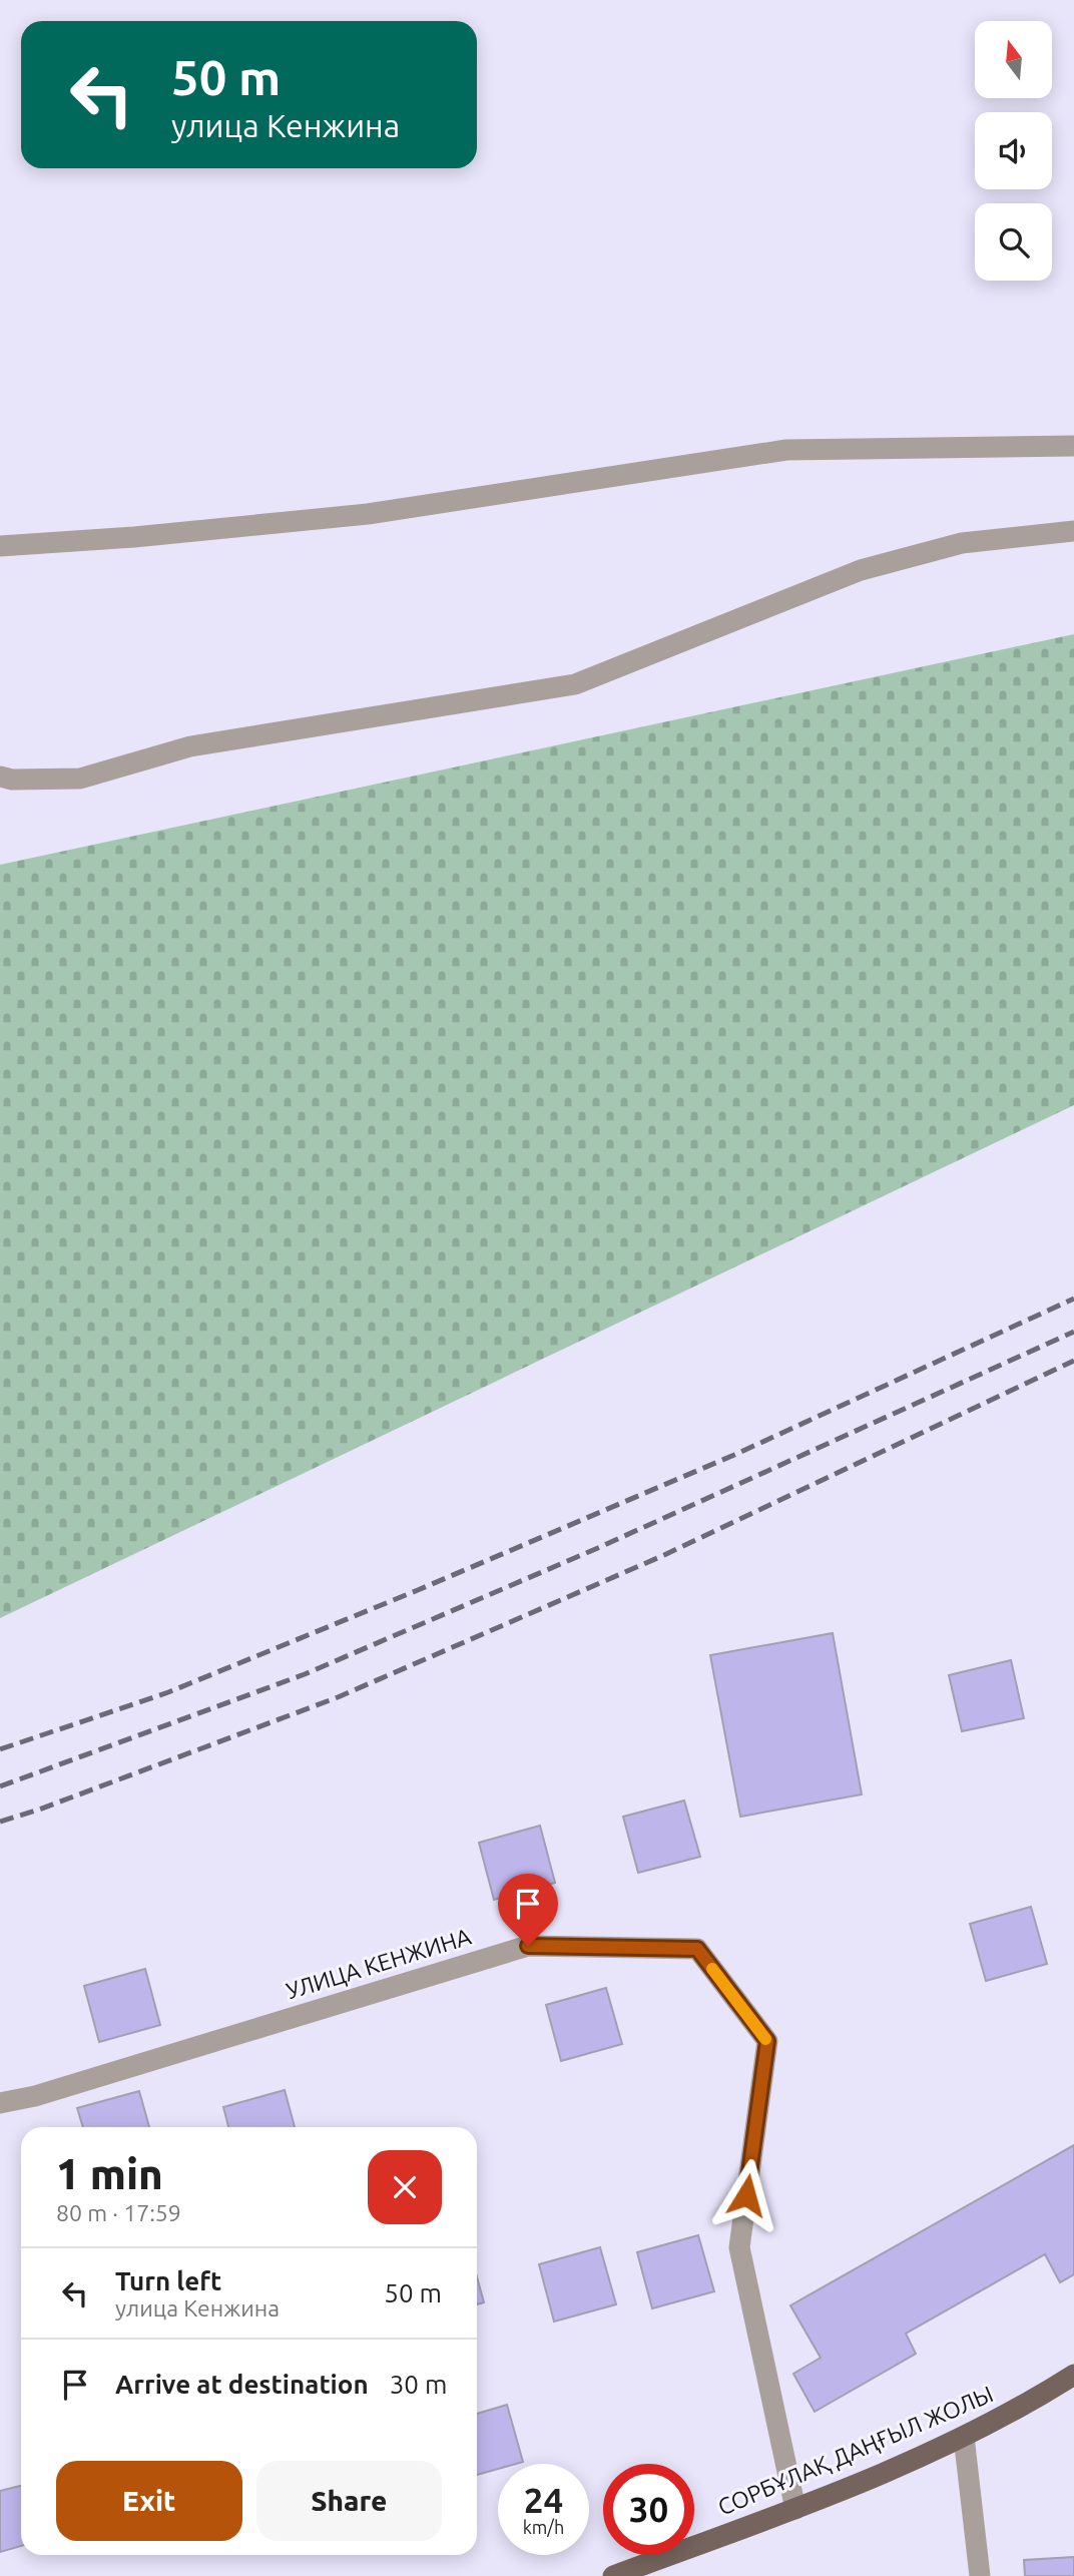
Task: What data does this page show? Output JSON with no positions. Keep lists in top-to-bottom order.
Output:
{
  "streets": {
    "main road": ["СОРБҰЛАҚ ДАҢҒЫЛ ЖОЛЫ"],
    "street": ["УЛИЦА КЕНЖИНА"]
  },
  "crossings": [
    ["УЛИЦА КЕНЖИНА", "СОРБҰЛАҚ ДАҢҒЫЛ ЖОЛЫ"]
  ],
  "north": "top",
  "page": {
    "turn": ["50 m", "улица Кенжина"],
    "heading": ["1 min", "80 m · 17:59"],
    "list": [
      {
        "name": "Turn left",
        "note": "улица Кенжина",
        "value": "50 m"
      },
      {
        "name": "Arrive at destination",
        "value": "30 m"
      }
    ],
    "buttons": ["Exit", "Share"],
    "speed": "24 km/h",
    "limit": "30"
  }
}
